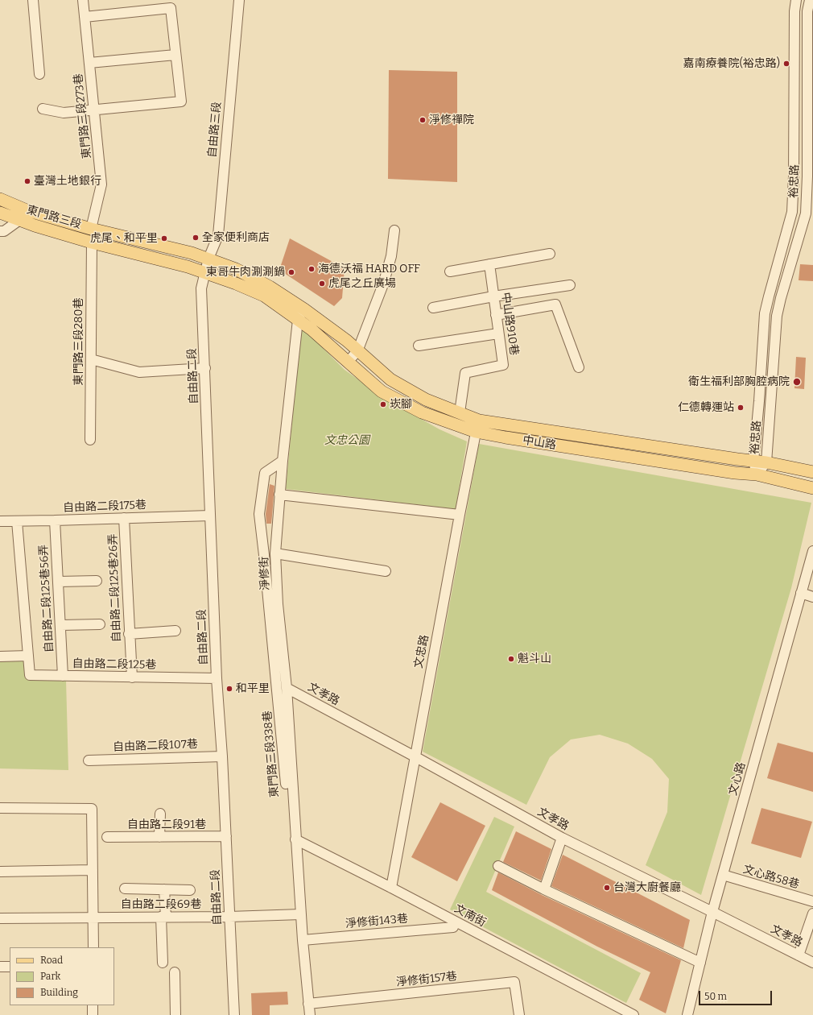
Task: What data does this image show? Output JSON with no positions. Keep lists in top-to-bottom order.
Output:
{
  "streets": {
    "main road": ["東門路三段", "中山路"],
    "street": [
      "東門路三段273巷",
      "自由路三段",
      "裕忠路",
      "中山路910巷",
      "東門路三段280巷",
      "自由路二段",
      "自由路二段175巷",
      "淨修街",
      "自由路二段125巷26弄",
      "自由路二段125巷56弄",
      "文忠路",
      "自由路二段125巷",
      "文孝路",
      "自由路二段107巷",
      "東門路三段338巷",
      "文心路",
      "自由路二段91巷",
      "文心路58巷",
      "自由路二段69巷",
      "文南街",
      "淨修街143巷",
      "淨修街157巷"
    ]
  },
  "crossings": [
    ["東門路三段273巷", "東門路三段"],
    ["自由路三段", "東門路三段"],
    ["自由路三段", "自由路二段"],
    ["裕忠路", "中山路"],
    ["東門路三段", "東門路三段280巷"],
    ["東門路三段", "自由路二段"],
    ["東門路三段", "中山路"],
    ["東門路三段", "淨修街"],
    ["中山路910巷", "中山路"],
    ["自由路二段", "自由路二段175巷"],
    ["自由路二段", "自由路二段125巷"],
    ["自由路二段", "自由路二段107巷"],
    ["自由路二段", "自由路二段91巷"],
    ["自由路二段", "自由路二段69巷"],
    ["中山路", "淨修街"],
    ["中山路", "文忠路"],
    ["自由路二段175巷", "自由路二段125巷26弄"],
    ["自由路二段175巷", "自由路二段125巷56弄"],
    ["淨修街", "文孝路"],
    ["淨修街", "東門路三段338巷"],
    ["淨修街", "文南街"],
    ["自由路二段125巷26弄", "自由路二段125巷"],
    ["自由路二段125巷56弄", "自由路二段125巷"],
    ["文忠路", "文孝路"],
    ["文忠路", "文南街"],
    ["文孝路", "文心路"],
    ["東門路三段338巷", "自由路二段69巷"],
    ["東門路三段338巷", "文南街"],
    ["東門路三段338巷", "淨修街143巷"],
    ["東門路三段338巷", "淨修街157巷"],
    ["文心路", "文心路58巷"]
  ],
  "parks": ["文忠公園"],
  "places": [
    "嘉南療養院(裕忠路)",
    "淨修禪院",
    "臺灣土地銀行",
    "全家便利商店",
    "虎尾、和平里",
    "海德沃福 HARD OFF",
    "東哥牛肉涮涮鍋",
    "虎尾之丘廣場",
    "衛生福利部胸腔病院",
    "崁腳",
    "仁德轉運站",
    "魁斗山",
    "和平里",
    "台灣大廚餐廳"
  ],
  "legend": ["Road", "Park", "Building"],
  "scale_bar": "50 m"
}
